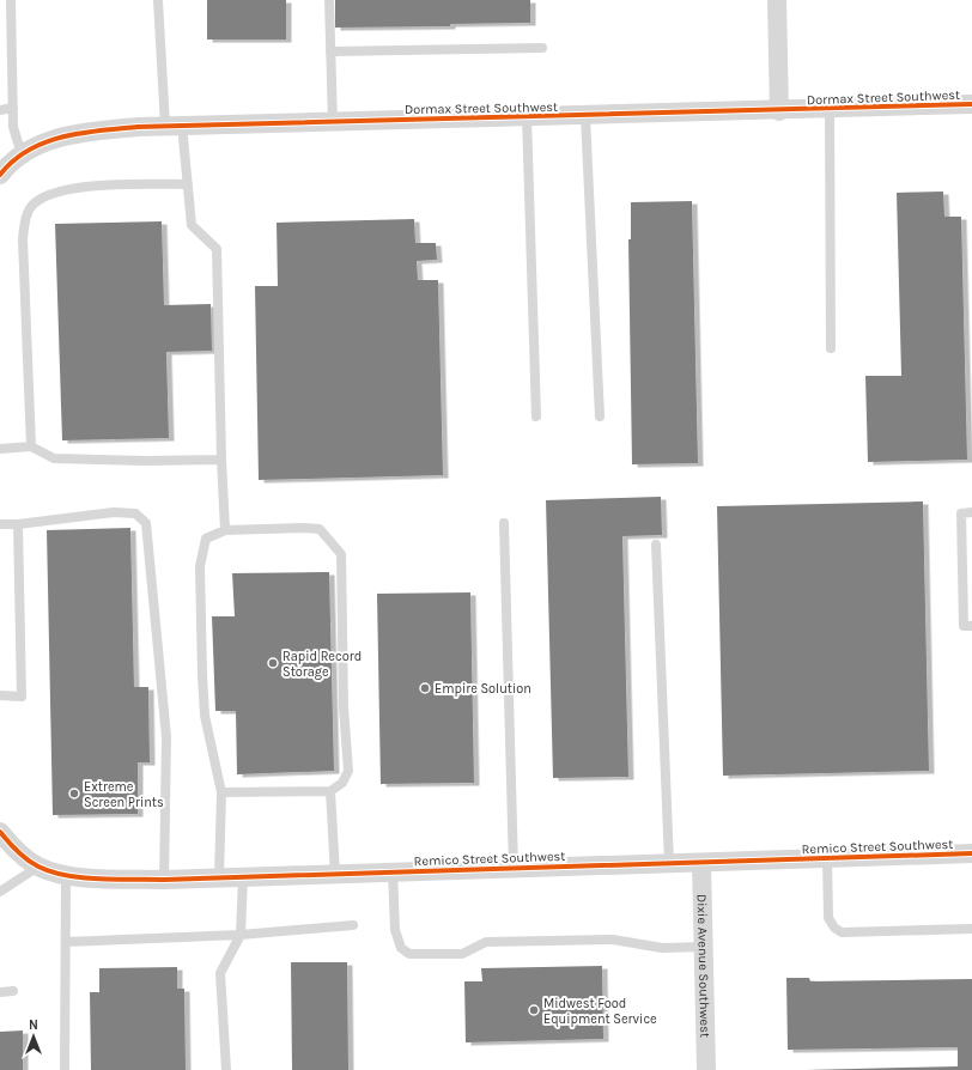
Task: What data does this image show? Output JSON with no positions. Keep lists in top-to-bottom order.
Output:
{
  "streets": {
    "street": ["Dormax Street Southwest", "Remico Street Southwest", "Dixie Avenue Southwest"]
  },
  "crossings": [
    ["Remico Street Southwest", "Dixie Avenue Southwest"]
  ],
  "places": [
    "Rapid Record Storage",
    "Empire Solution",
    "Extreme Screen Prints",
    "Midwest Food Equipment Service"
  ],
  "north": "top"
}
